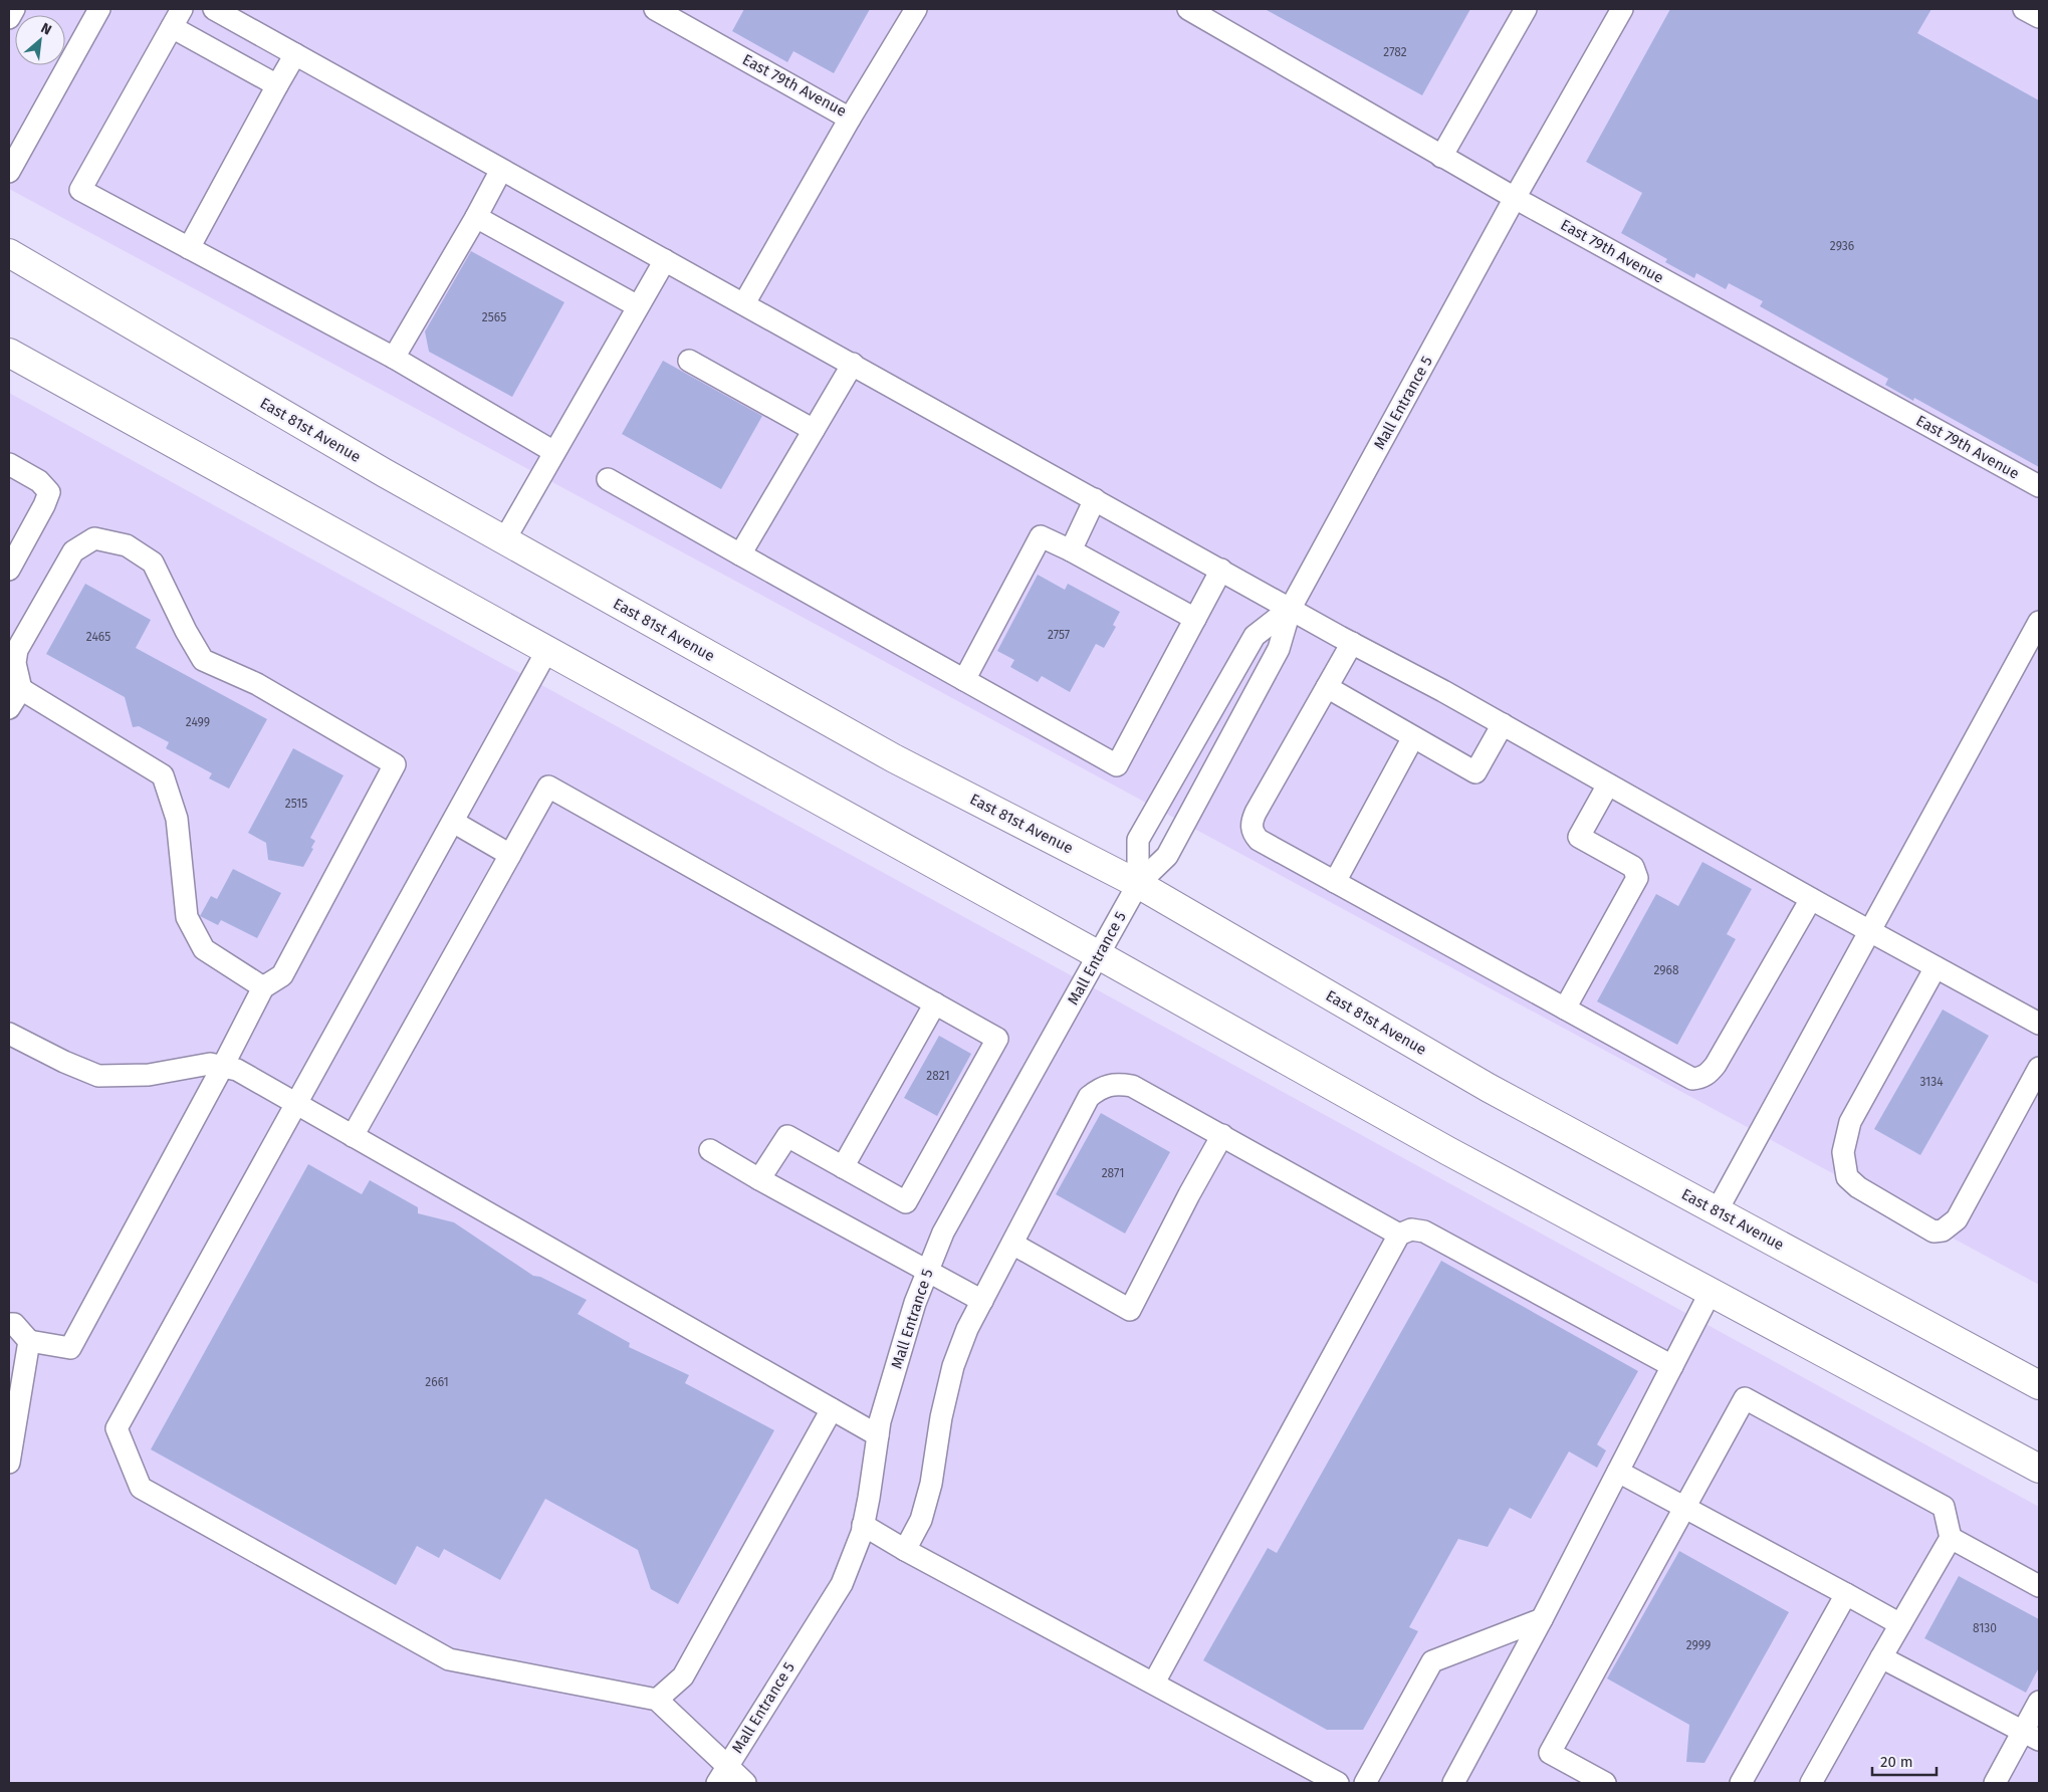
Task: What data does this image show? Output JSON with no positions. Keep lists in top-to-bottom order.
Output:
{
  "streets": {
    "highway": ["East 81st Avenue"],
    "lane": ["East 79th Avenue", "Mall Entrance 5"]
  },
  "crossings": [
    ["East 79th Avenue", "Mall Entrance 5"],
    ["Mall Entrance 5", "East 81st Avenue"]
  ],
  "house_numbers": [
    "2782",
    "2936",
    "2565",
    "2757",
    "2465",
    "2499",
    "2515",
    "2968",
    "2821",
    "3134",
    "2871",
    "2661",
    "8130",
    "2999"
  ],
  "scale_bar": "20 m",
  "north": "top right"
}
